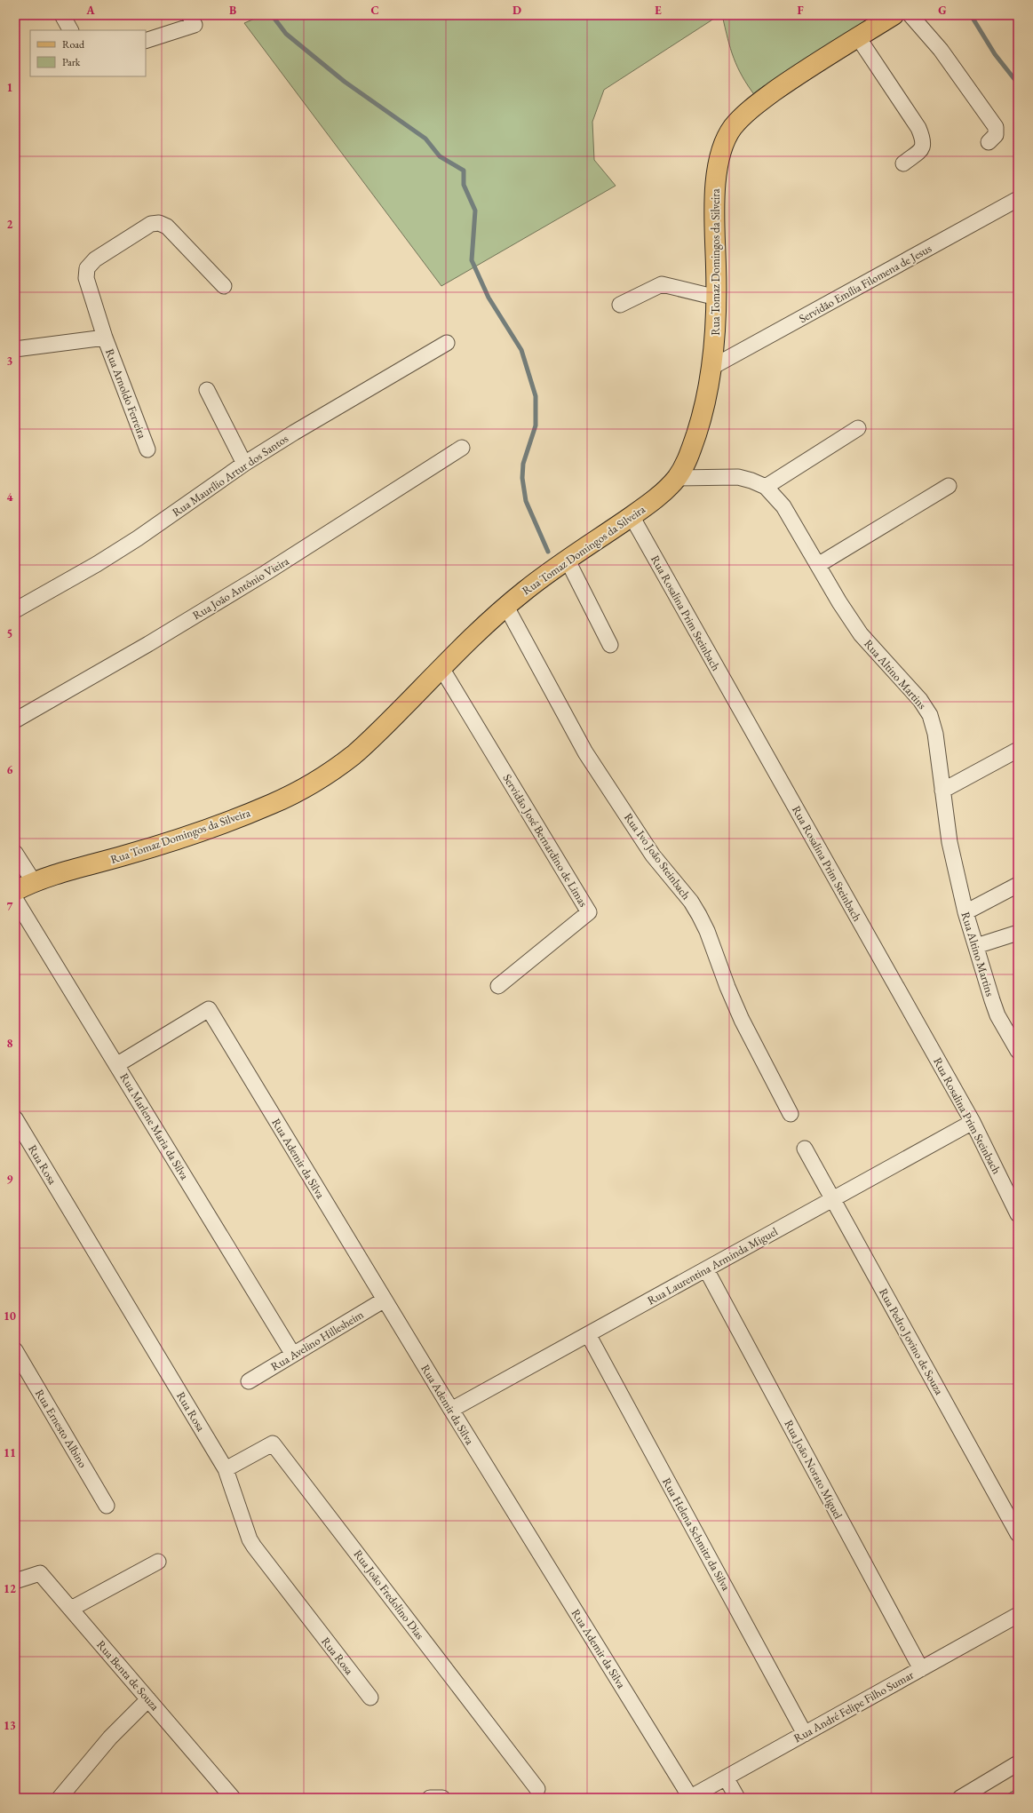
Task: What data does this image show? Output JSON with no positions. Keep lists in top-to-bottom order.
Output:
{
  "streets": {
    "main road": ["Rua Tomaz Domingos da Silveira"],
    "street": [
      "Servidão Emília Filomena de Jesus",
      "Rua Arnoldo Ferreira",
      "Rua Maurílio Artur dos Santos",
      "Rua João Antônio Vieira",
      "Rua Rosalina Prim Steinbach",
      "Rua Altino Martins",
      "Servidão José Bernardino de Limas",
      "Rua Ivo João Steinbach",
      "Rua Marlene Maria da Silva",
      "Rua Ademir da Silva",
      "Rua Rosa",
      "Rua Laurentina Arminda Miguel",
      "Rua Avelino Hillesheim",
      "Rua Pedro Jovino de Souza",
      "Rua Ernesto Albino",
      "Rua João Norato Miguel",
      "Rua Helena Schmitz da Silva",
      "Rua João Fredolino Dias",
      "Rua Benta de Souza",
      "Rua André Felipe Filho Sumar"
    ]
  },
  "crossings": [
    ["Rua Tomaz Domingos da Silveira", "Servidão Emília Filomena de Jesus"],
    ["Rua Tomaz Domingos da Silveira", "Rua Rosalina Prim Steinbach"],
    ["Rua Tomaz Domingos da Silveira", "Rua Altino Martins"],
    ["Rua Tomaz Domingos da Silveira", "Servidão José Bernardino de Limas"],
    ["Rua Tomaz Domingos da Silveira", "Rua Ivo João Steinbach"],
    ["Rua Rosalina Prim Steinbach", "Rua Laurentina Arminda Miguel"],
    ["Rua Marlene Maria da Silva", "Rua Ademir da Silva"],
    ["Rua Marlene Maria da Silva", "Rua Avelino Hillesheim"],
    ["Rua Ademir da Silva", "Rua Laurentina Arminda Miguel"],
    ["Rua Ademir da Silva", "Rua Avelino Hillesheim"],
    ["Rua Ademir da Silva", "Rua André Felipe Filho Sumar"],
    ["Rua Rosa", "Rua João Fredolino Dias"],
    ["Rua Laurentina Arminda Miguel", "Rua Pedro Jovino de Souza"],
    ["Rua Laurentina Arminda Miguel", "Rua João Norato Miguel"],
    ["Rua Laurentina Arminda Miguel", "Rua Helena Schmitz da Silva"],
    ["Rua João Norato Miguel", "Rua André Felipe Filho Sumar"],
    ["Rua Helena Schmitz da Silva", "Rua André Felipe Filho Sumar"]
  ],
  "legend": ["Road", "Park"],
  "grid": {
    "columns": [
      "A",
      "B",
      "C",
      "D",
      "E",
      "F",
      "G"
    ],
    "rows": [
      "1",
      "2",
      "3",
      "4",
      "5",
      "6",
      "7",
      "8",
      "9",
      "10",
      "11",
      "12",
      "13"
    ]
  }
}
